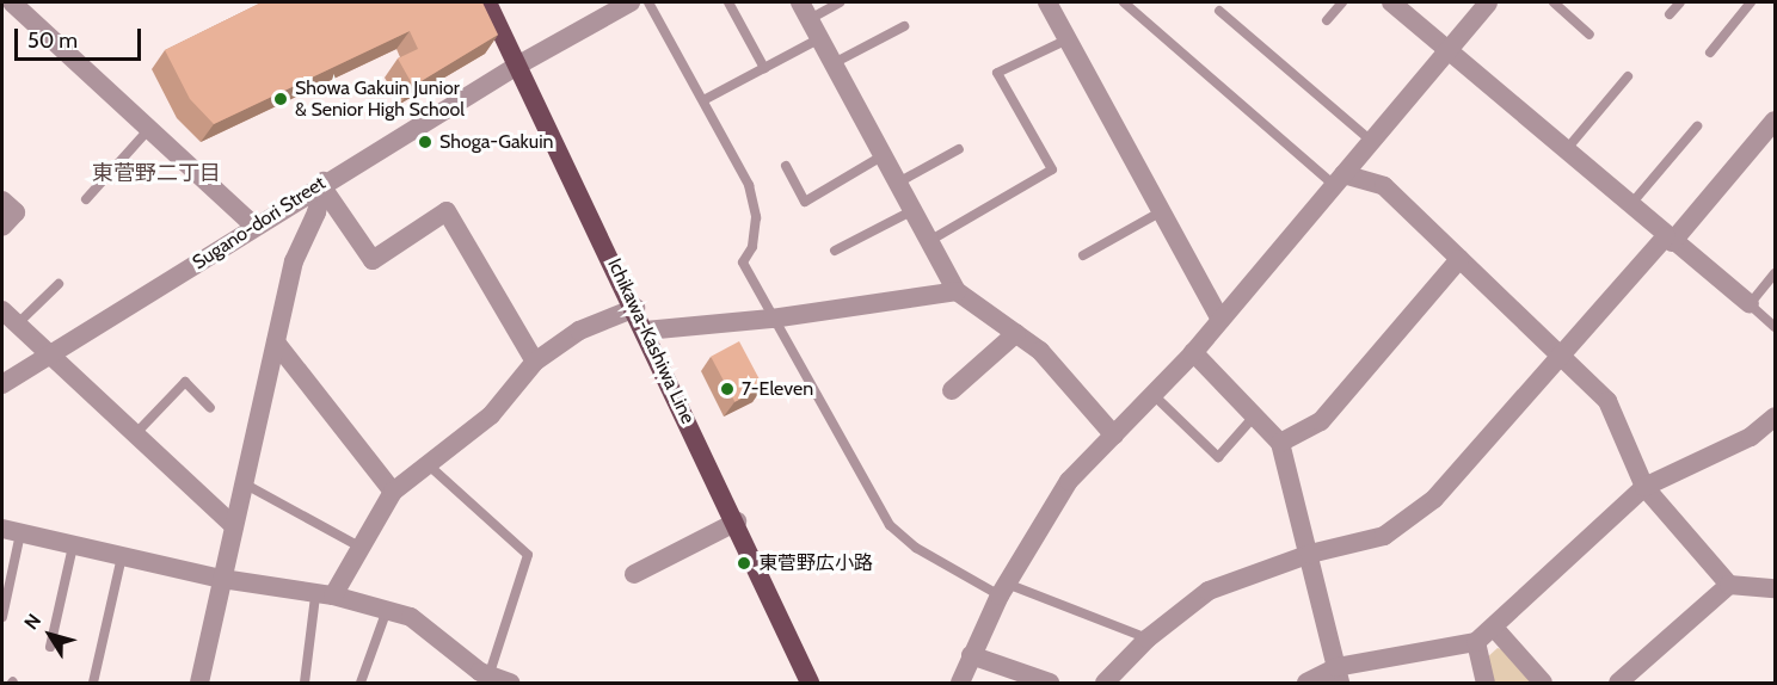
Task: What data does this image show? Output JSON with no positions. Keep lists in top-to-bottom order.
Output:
{
  "streets": {
    "main road": ["Ichikawa-Kashiwa Line"],
    "street": ["Sugano-dori Street"]
  },
  "crossings": [
    ["Sugano-dori Street", "Ichikawa-Kashiwa Line"]
  ],
  "districts": ["東菅野二丁目"],
  "places": [
    "Showa Gakuin Junior & Senior High School",
    "Shoga-Gakuin",
    "7-Eleven",
    "東菅野広小路"
  ],
  "scale_bar": "50 m",
  "north": "top left"
}
